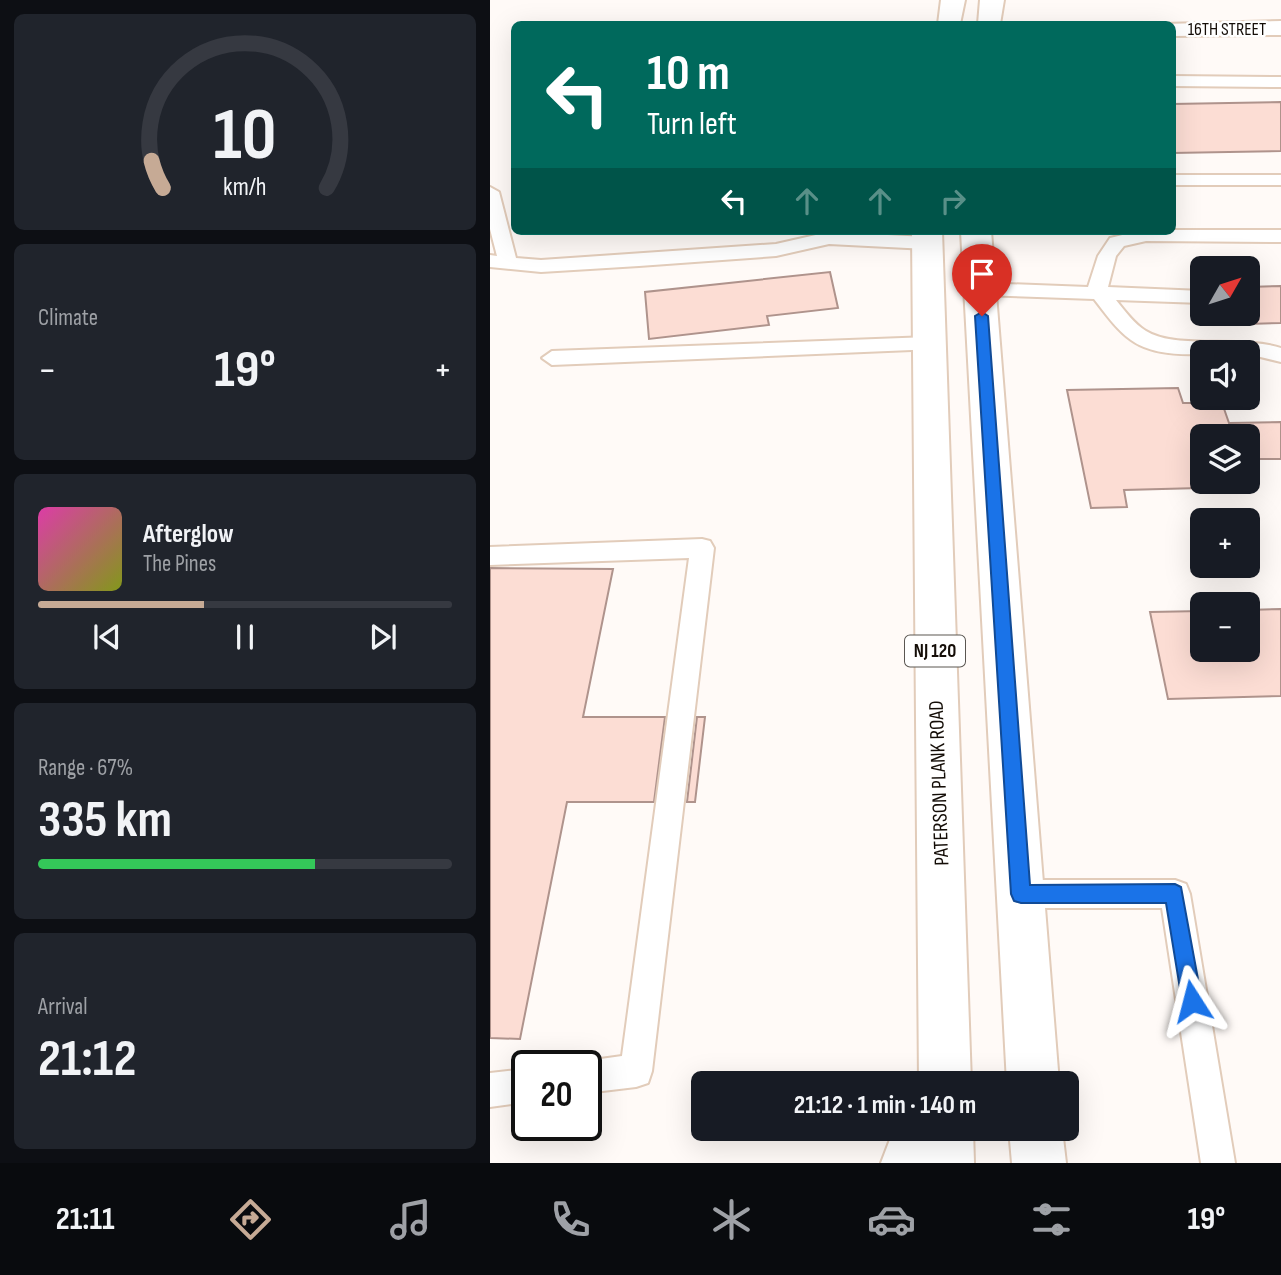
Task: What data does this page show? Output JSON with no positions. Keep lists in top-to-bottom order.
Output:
{
  "streets": {
    "main road": ["16TH STREET", "NJ 120", "PATERSON PLANK ROAD"]
  },
  "north": "top right",
  "page": {
    "turn": ["10 m", "Turn left"],
    "tile": [
      "Climate",
      ["Range · 67%", "335 km"],
      ["Arrival", "21:12"]
    ],
    "map_buttons": ["+", "−"],
    "heat": ["−", "19°", "+"],
    "song": ["Afterglow", "The Pines"],
    "limit": "20",
    "trip": "21:12 · 1 min · 140 m",
    "tabs": ["21:11", "19°"],
    "gauge": ["10", "km/h"]
  }
}
